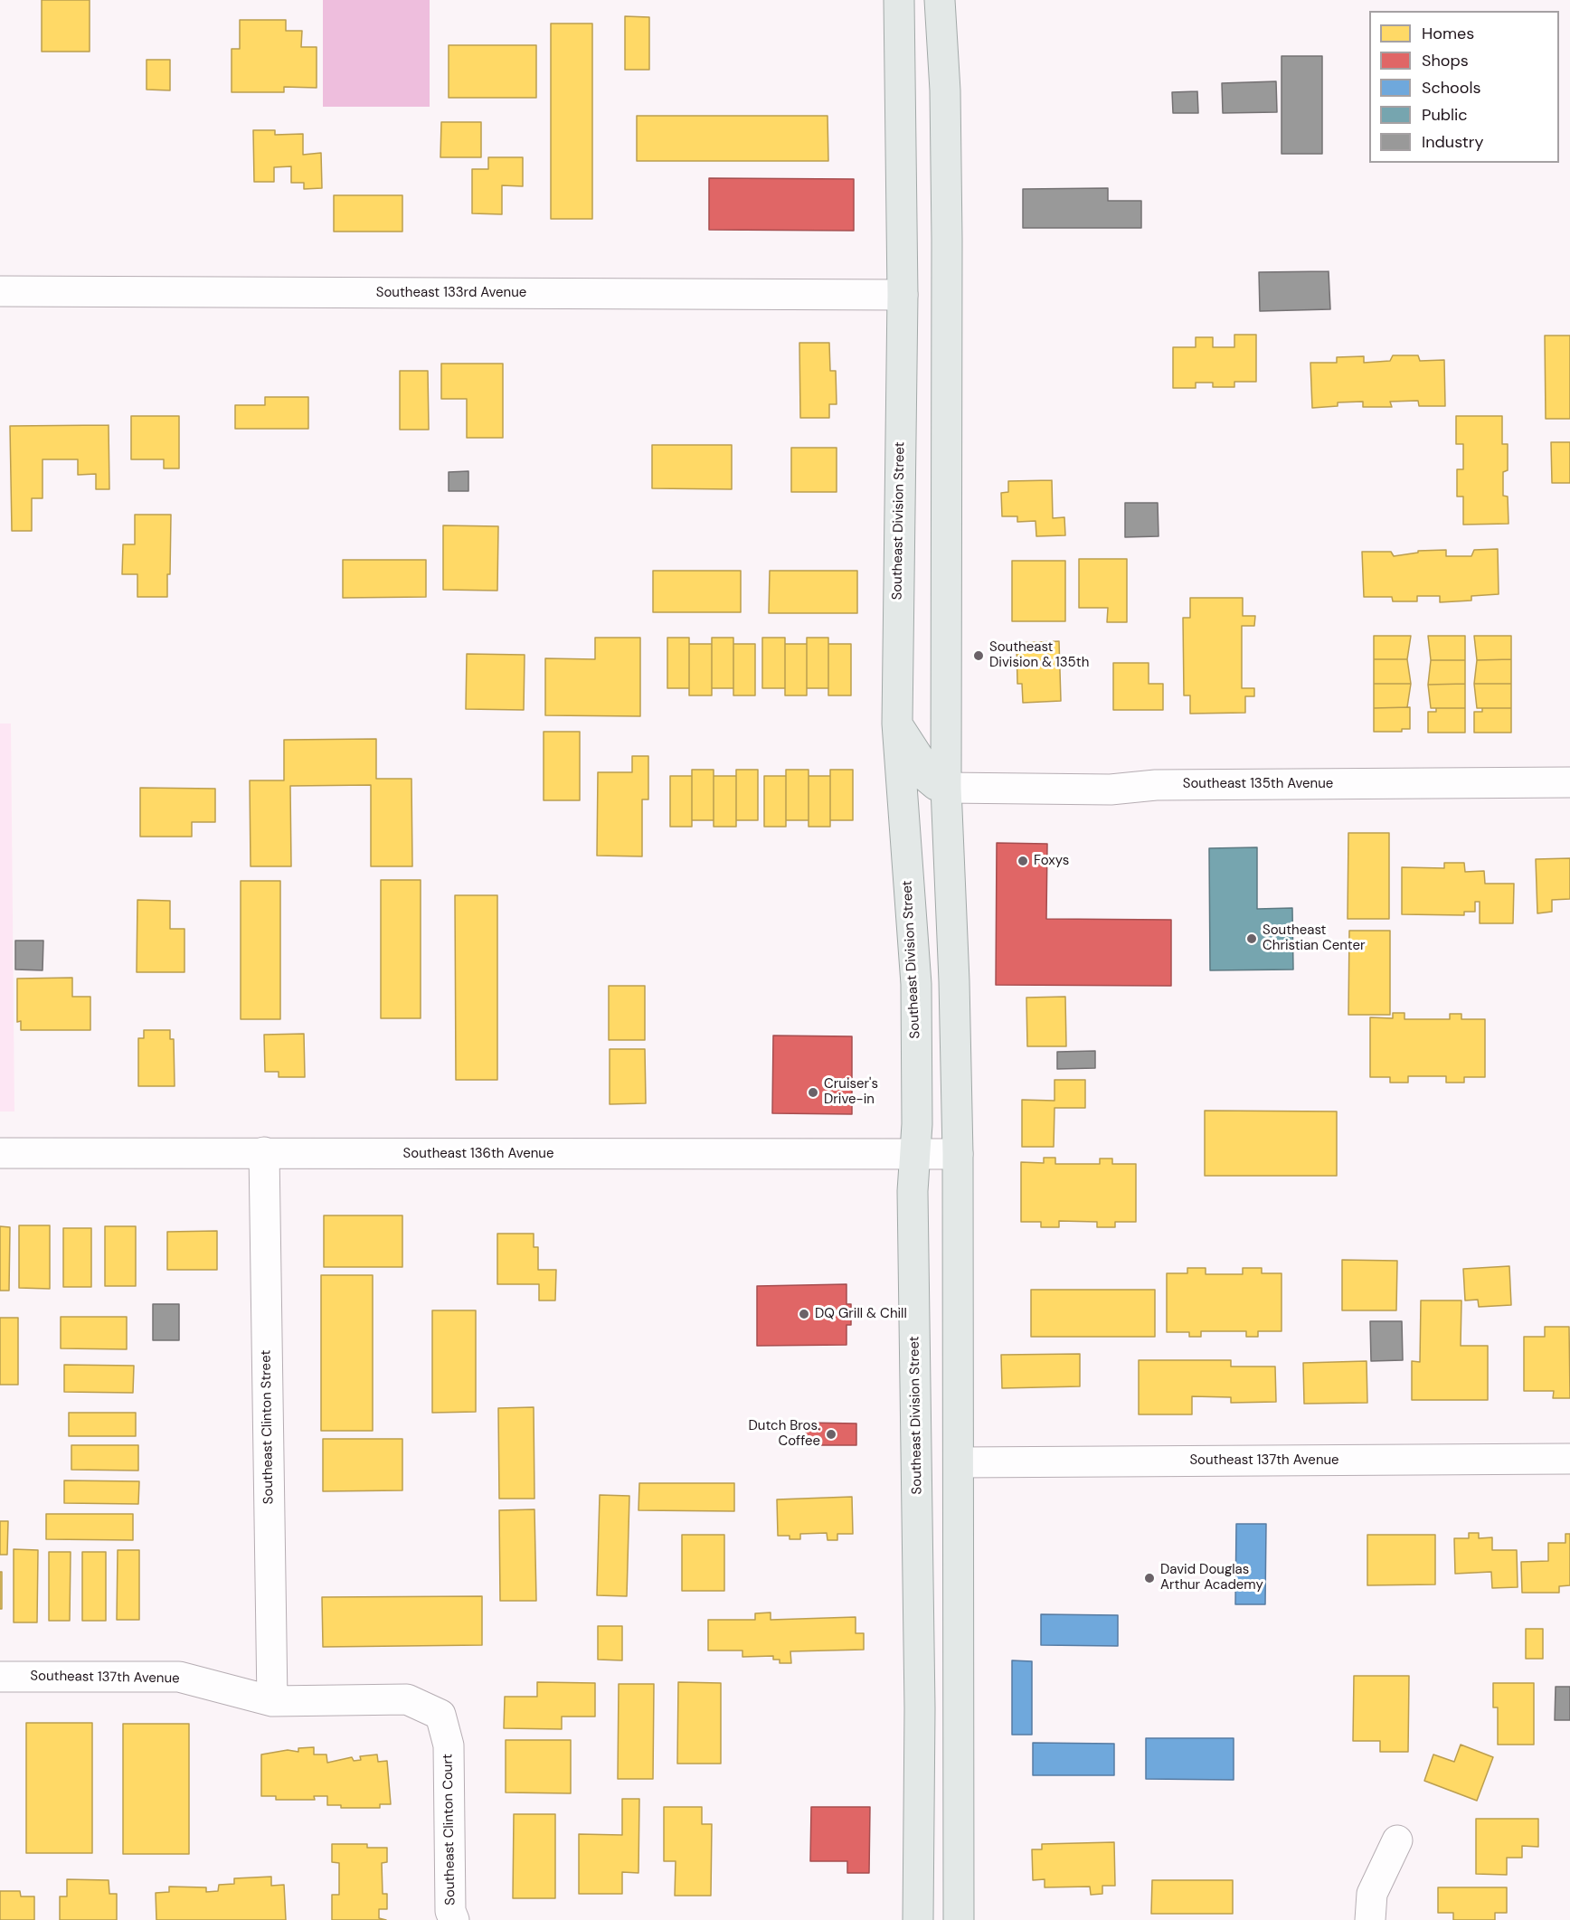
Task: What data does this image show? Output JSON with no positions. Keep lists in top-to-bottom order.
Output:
{
  "streets": {
    "main road": ["Southeast Division Street"],
    "street": [
      "Southeast 133rd Avenue",
      "Southeast 135th Avenue",
      "Southeast 136th Avenue",
      "Southeast Clinton Street",
      "Southeast 137th Avenue",
      "Southeast Clinton Court"
    ]
  },
  "crossings": [
    ["Southeast 133rd Avenue", "Southeast Division Street"],
    ["Southeast Division Street", "Southeast 136th Avenue"],
    ["Southeast 136th Avenue", "Southeast Clinton Street"],
    ["Southeast Clinton Street", "Southeast 137th Avenue"],
    ["Southeast Clinton Street", "Southeast Clinton Court"],
    ["Southeast 137th Avenue", "Southeast Clinton Court"]
  ],
  "places": [
    "Southeast Division & 135th",
    "Foxys",
    "Southeast Christian Center",
    "Cruiser's Drive-in",
    "DQ Grill & Chill",
    "Dutch Bros. Coffee",
    "David Douglas Arthur Academy"
  ],
  "legend": [
    "Homes",
    "Shops",
    "Schools",
    "Public",
    "Industry"
  ]
}
